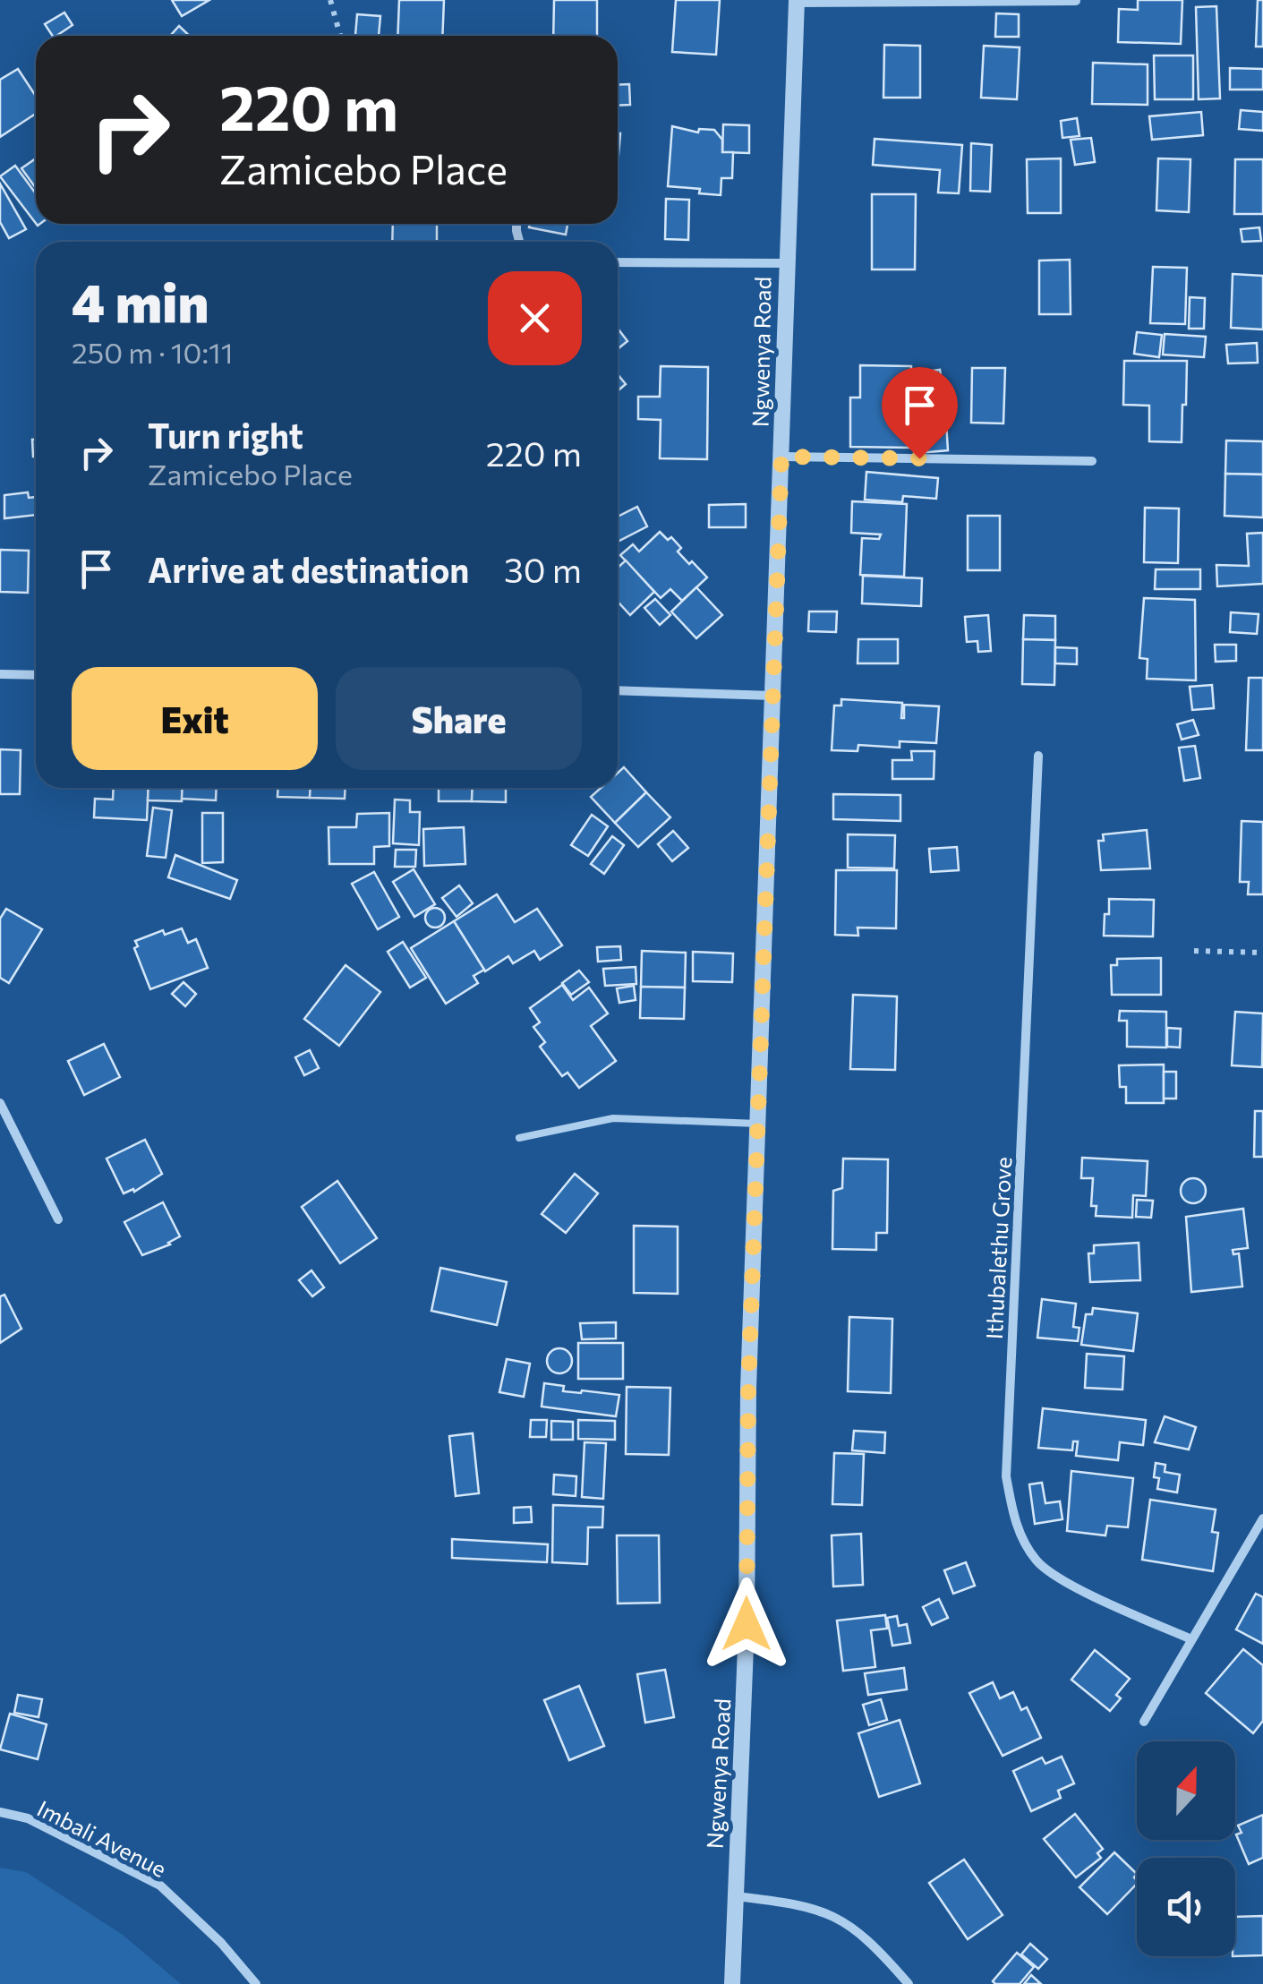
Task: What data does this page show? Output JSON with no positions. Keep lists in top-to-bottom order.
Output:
{
  "streets": {
    "street": ["Ngwenya Road", "Ithubalethu Grove", "Imbali Avenue"]
  },
  "north": "top",
  "page": {
    "turn": ["220 m", "Zamicebo Place"],
    "heading": ["4 min", "250 m · 10:11"],
    "list": [
      {
        "name": "Turn right",
        "note": "Zamicebo Place",
        "value": "220 m"
      },
      {
        "name": "Arrive at destination",
        "value": "30 m"
      }
    ],
    "buttons": ["Exit", "Share"]
  }
}
